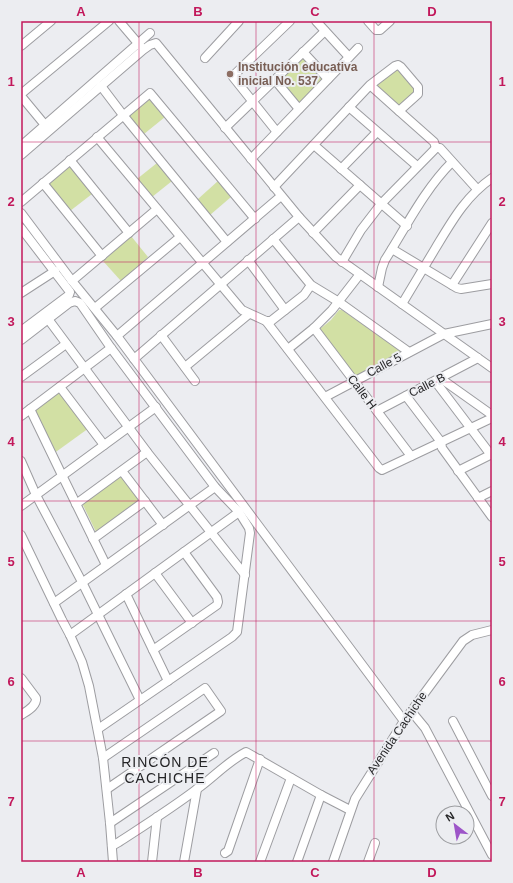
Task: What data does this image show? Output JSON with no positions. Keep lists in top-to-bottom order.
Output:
{
  "streets": {
    "street": [
      "Calle 5",
      "Calle B",
      "Calle H",
      "Avenida Cachiche"
    ]
  },
  "crossings": [
    ["Calle 5", "Calle H"],
    ["Calle B", "Calle H"]
  ],
  "districts": ["RINCÓN DE CACHICHE"],
  "places": ["Institución educativa inicial No. 537"],
  "north": "top left",
  "grid": {
    "columns": [
      "A",
      "B",
      "C",
      "D"
    ],
    "rows": [
      "1",
      "2",
      "3",
      "4",
      "5",
      "6",
      "7"
    ]
  }
}
